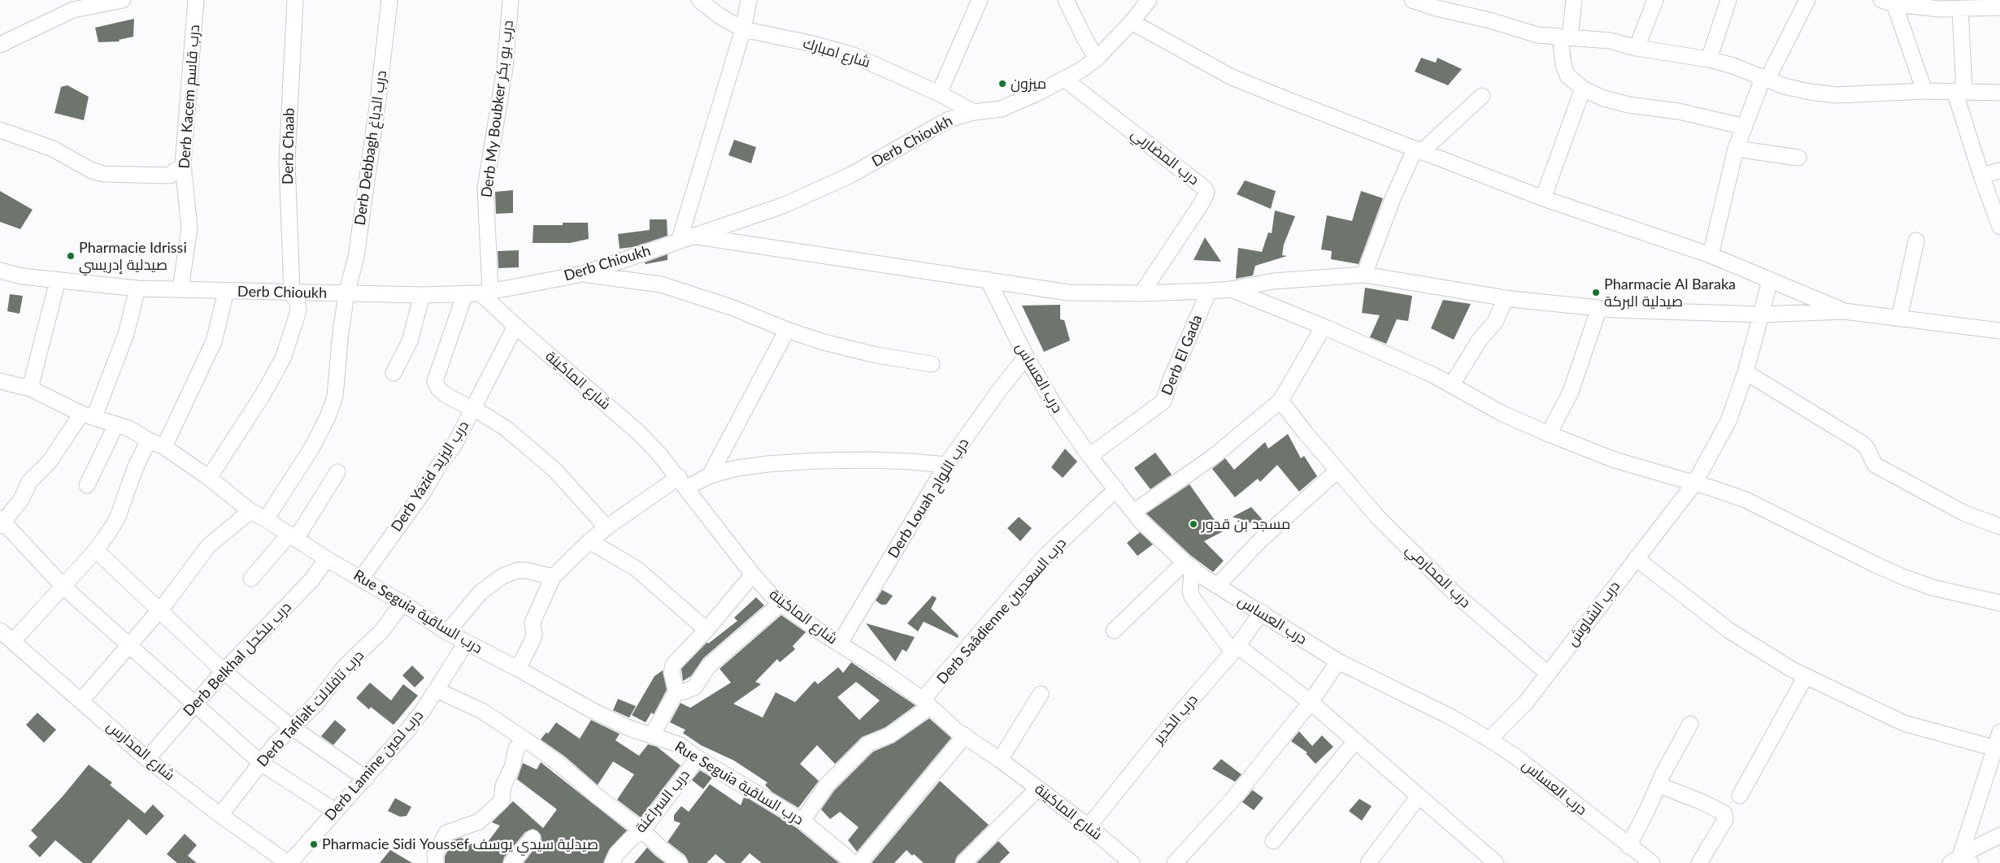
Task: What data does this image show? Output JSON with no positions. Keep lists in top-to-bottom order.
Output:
{
  "streets": {
    "street": [
      "شارع امبارك",
      "Derb Kacem درب قاسم",
      "Derb My Boubker درب بو بكر",
      "Derb Chioukh",
      "Derb Chaab",
      "Derb Debbagh درب الدباغ",
      "درب المضاربي",
      "Derb El Gada",
      "درب العساس",
      "شارع الماكينة",
      "Derb Yazid درب اليزيد",
      "Derb Louah درب اللواح",
      "درب المحارمي",
      "Derb Saâdienne درب السعديين",
      "Rue Seguia درب الساقية",
      "درب الشاوش",
      "Derb Belkhal درب بلكحل",
      "Derb Tafilalt درب تافلالت",
      "درب الخدير",
      "شارع المدارس",
      "Derb Lamine درب لمين",
      "درب السراغنة"
    ]
  },
  "crossings": [
    ["شارع امبارك", "Derb Chioukh"],
    ["Derb Kacem درب قاسم", "Derb Chioukh"],
    ["Derb My Boubker درب بو بكر", "Derb Chioukh"],
    ["Derb My Boubker درب بو بكر", "شارع الماكينة"],
    ["Derb Chioukh", "Derb Chaab"],
    ["Derb Chioukh", "Derb Debbagh درب الدباغ"],
    ["Derb Chioukh", "درب المضاربي"],
    ["Derb Chioukh", "شارع الماكينة"],
    ["Derb Chaab", "Rue Seguia درب الساقية"],
    ["Derb Debbagh درب الدباغ", "Rue Seguia درب الساقية"],
    ["Derb El Gada", "درب العساس"],
    ["درب العساس", "Derb Louah درب اللواح"],
    ["درب العساس", "Derb Saâdienne درب السعديين"],
    ["درب العساس", "درب الشاوش"],
    ["درب العساس", "درب الخدير"],
    ["شارع الماكينة", "Derb Yazid درب اليزيد"],
    ["شارع الماكينة", "Derb Louah درب اللواح"],
    ["شارع الماكينة", "Derb Saâdienne درب السعديين"],
    ["شارع الماكينة", "درب الخدير"],
    ["Derb Yazid درب اليزيد", "Rue Seguia درب الساقية"],
    ["درب المحارمي", "درب الشاوش"],
    ["Derb Saâdienne درب السعديين", "Rue Seguia درب الساقية"],
    ["Rue Seguia درب الساقية", "Derb Belkhal درب بلكحل"],
    ["Rue Seguia درب الساقية", "Derb Tafilalt درب تافلالت"],
    ["Rue Seguia درب الساقية", "Derb Lamine درب لمين"],
    ["Rue Seguia درب الساقية", "درب السراغنة"],
    ["Derb Belkhal درب بلكحل", "شارع المدارس"],
    ["Derb Tafilalt درب تافلالت", "شارع المدارس"],
    ["شارع المدارس", "Derb Lamine درب لمين"]
  ],
  "places": [
    "ميزون",
    "Pharmacie Idrissi صيدلية إدريسي",
    "Pharmacie Al Baraka صيدلية البركة",
    "مسجد بن قدور",
    "Pharmacie Sidi Youssef صيدلية سيدي يوسف"
  ]
}
